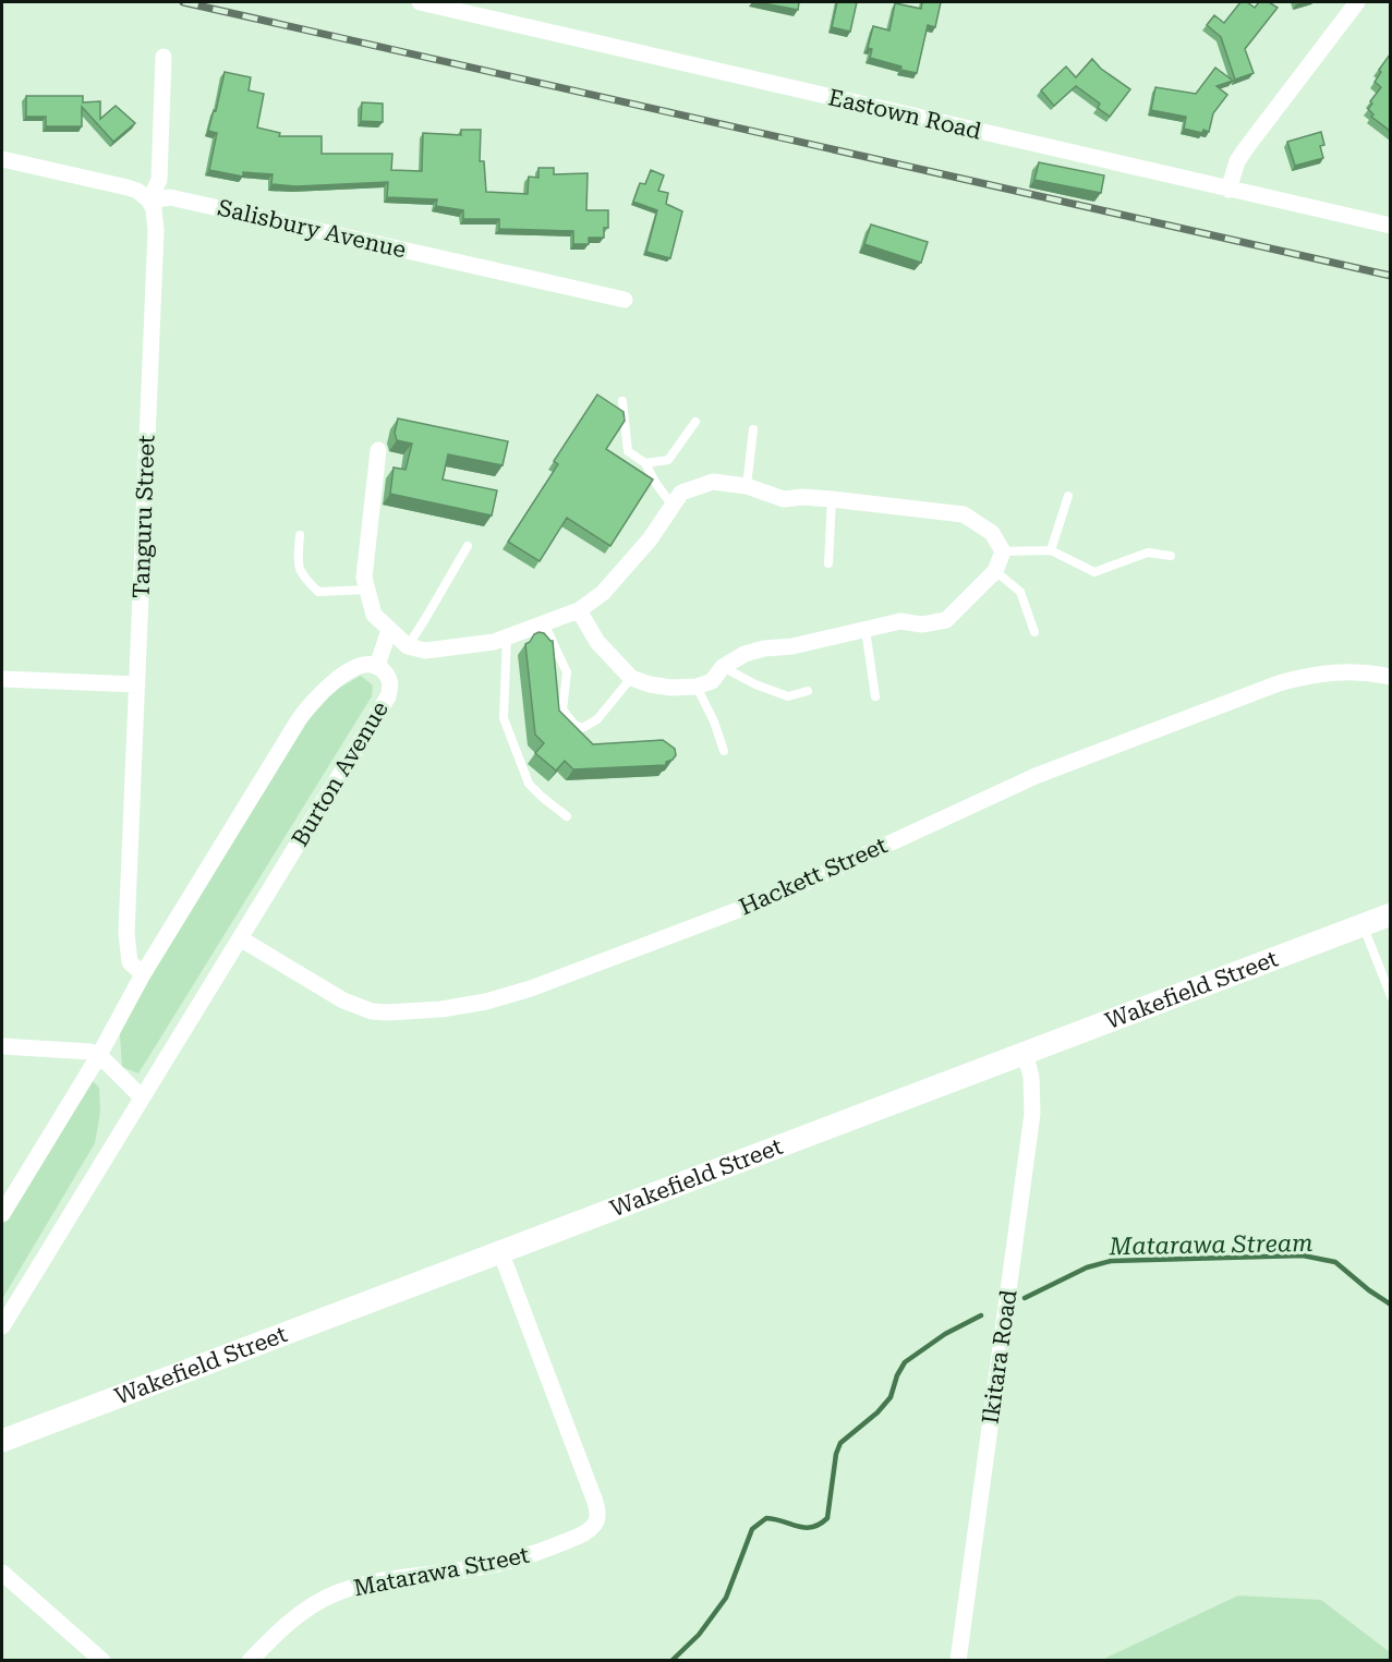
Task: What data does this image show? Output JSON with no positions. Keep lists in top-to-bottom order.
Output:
{
  "streets": {
    "street": [
      "Eastown Road",
      "Salisbury Avenue",
      "Tanguru Street",
      "Burton Avenue",
      "Hackett Street",
      "Wakefield Street",
      "Ikitara Road",
      "Matarawa Street"
    ]
  },
  "crossings": [
    ["Salisbury Avenue", "Tanguru Street"],
    ["Tanguru Street", "Burton Avenue"],
    ["Burton Avenue", "Hackett Street"],
    ["Wakefield Street", "Ikitara Road"],
    ["Wakefield Street", "Matarawa Street"]
  ],
  "water": ["Matarawa Stream"]
}
